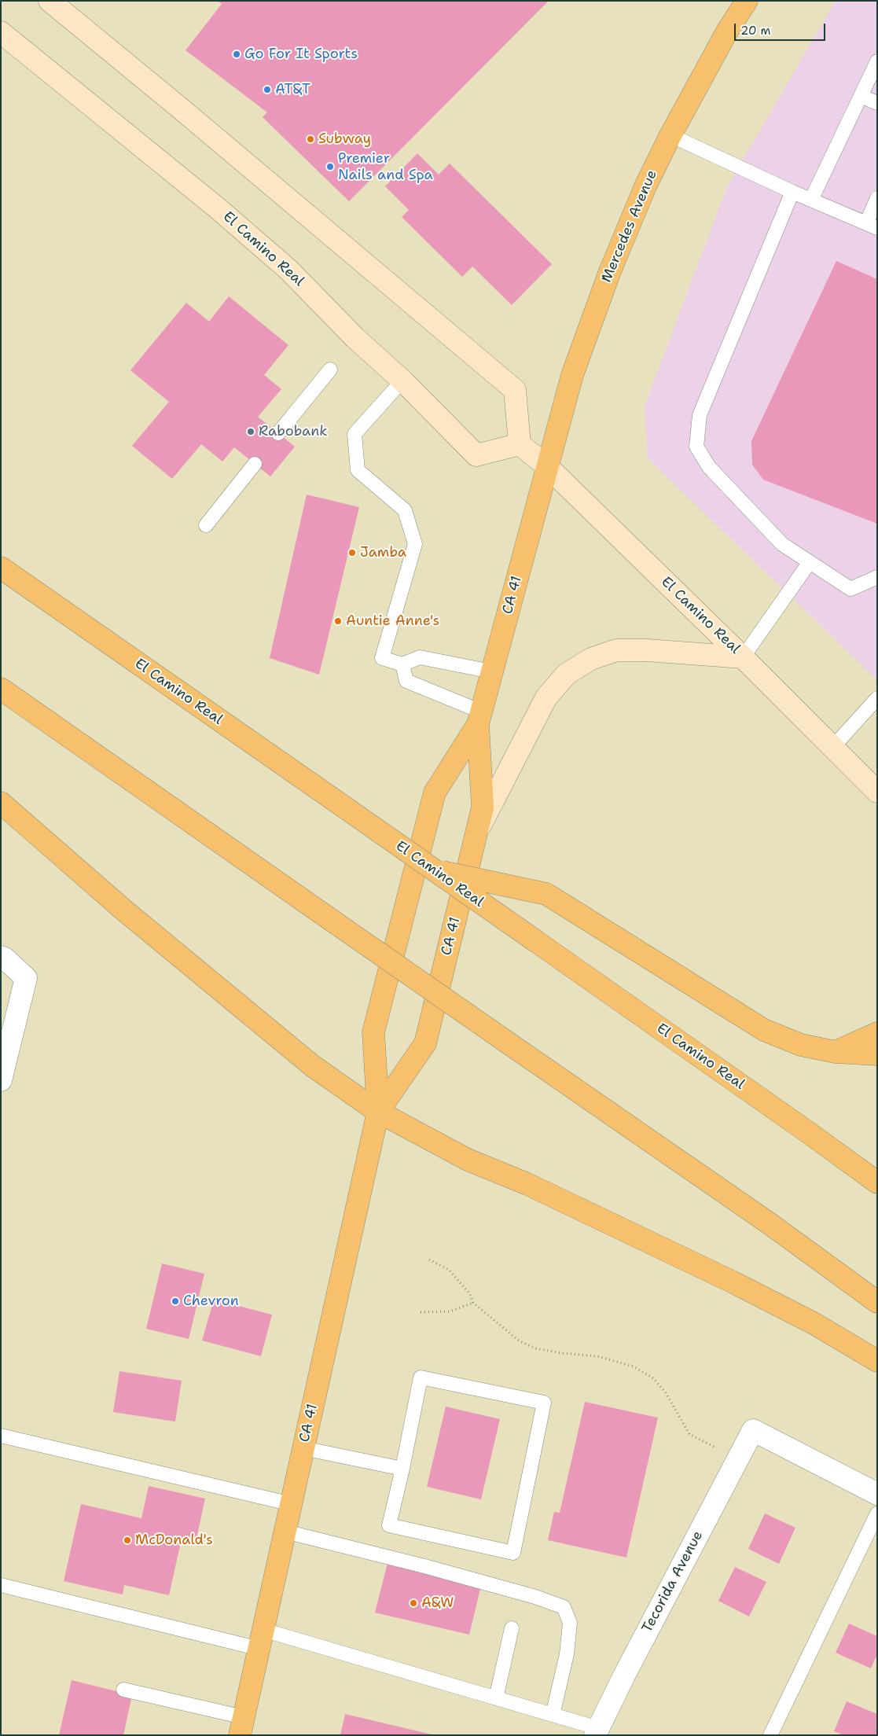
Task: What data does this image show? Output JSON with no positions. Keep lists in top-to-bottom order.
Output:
{
  "streets": {
    "main road": ["Mercedes Avenue", "El Camino Real", "CA 41"],
    "street": ["Tecorida Avenue"]
  },
  "crossings": [
    ["Mercedes Avenue", "El Camino Real"],
    ["Mercedes Avenue", "CA 41"],
    ["El Camino Real", "CA 41"]
  ],
  "places": [
    "Go For It Sports",
    "AT&T",
    "Subway",
    "Premier Nails and Spa",
    "Rabobank",
    "Jamba",
    "Auntie Anne's",
    "Chevron",
    "McDonald's",
    "A&W"
  ],
  "scale_bar": "20 m"
}
